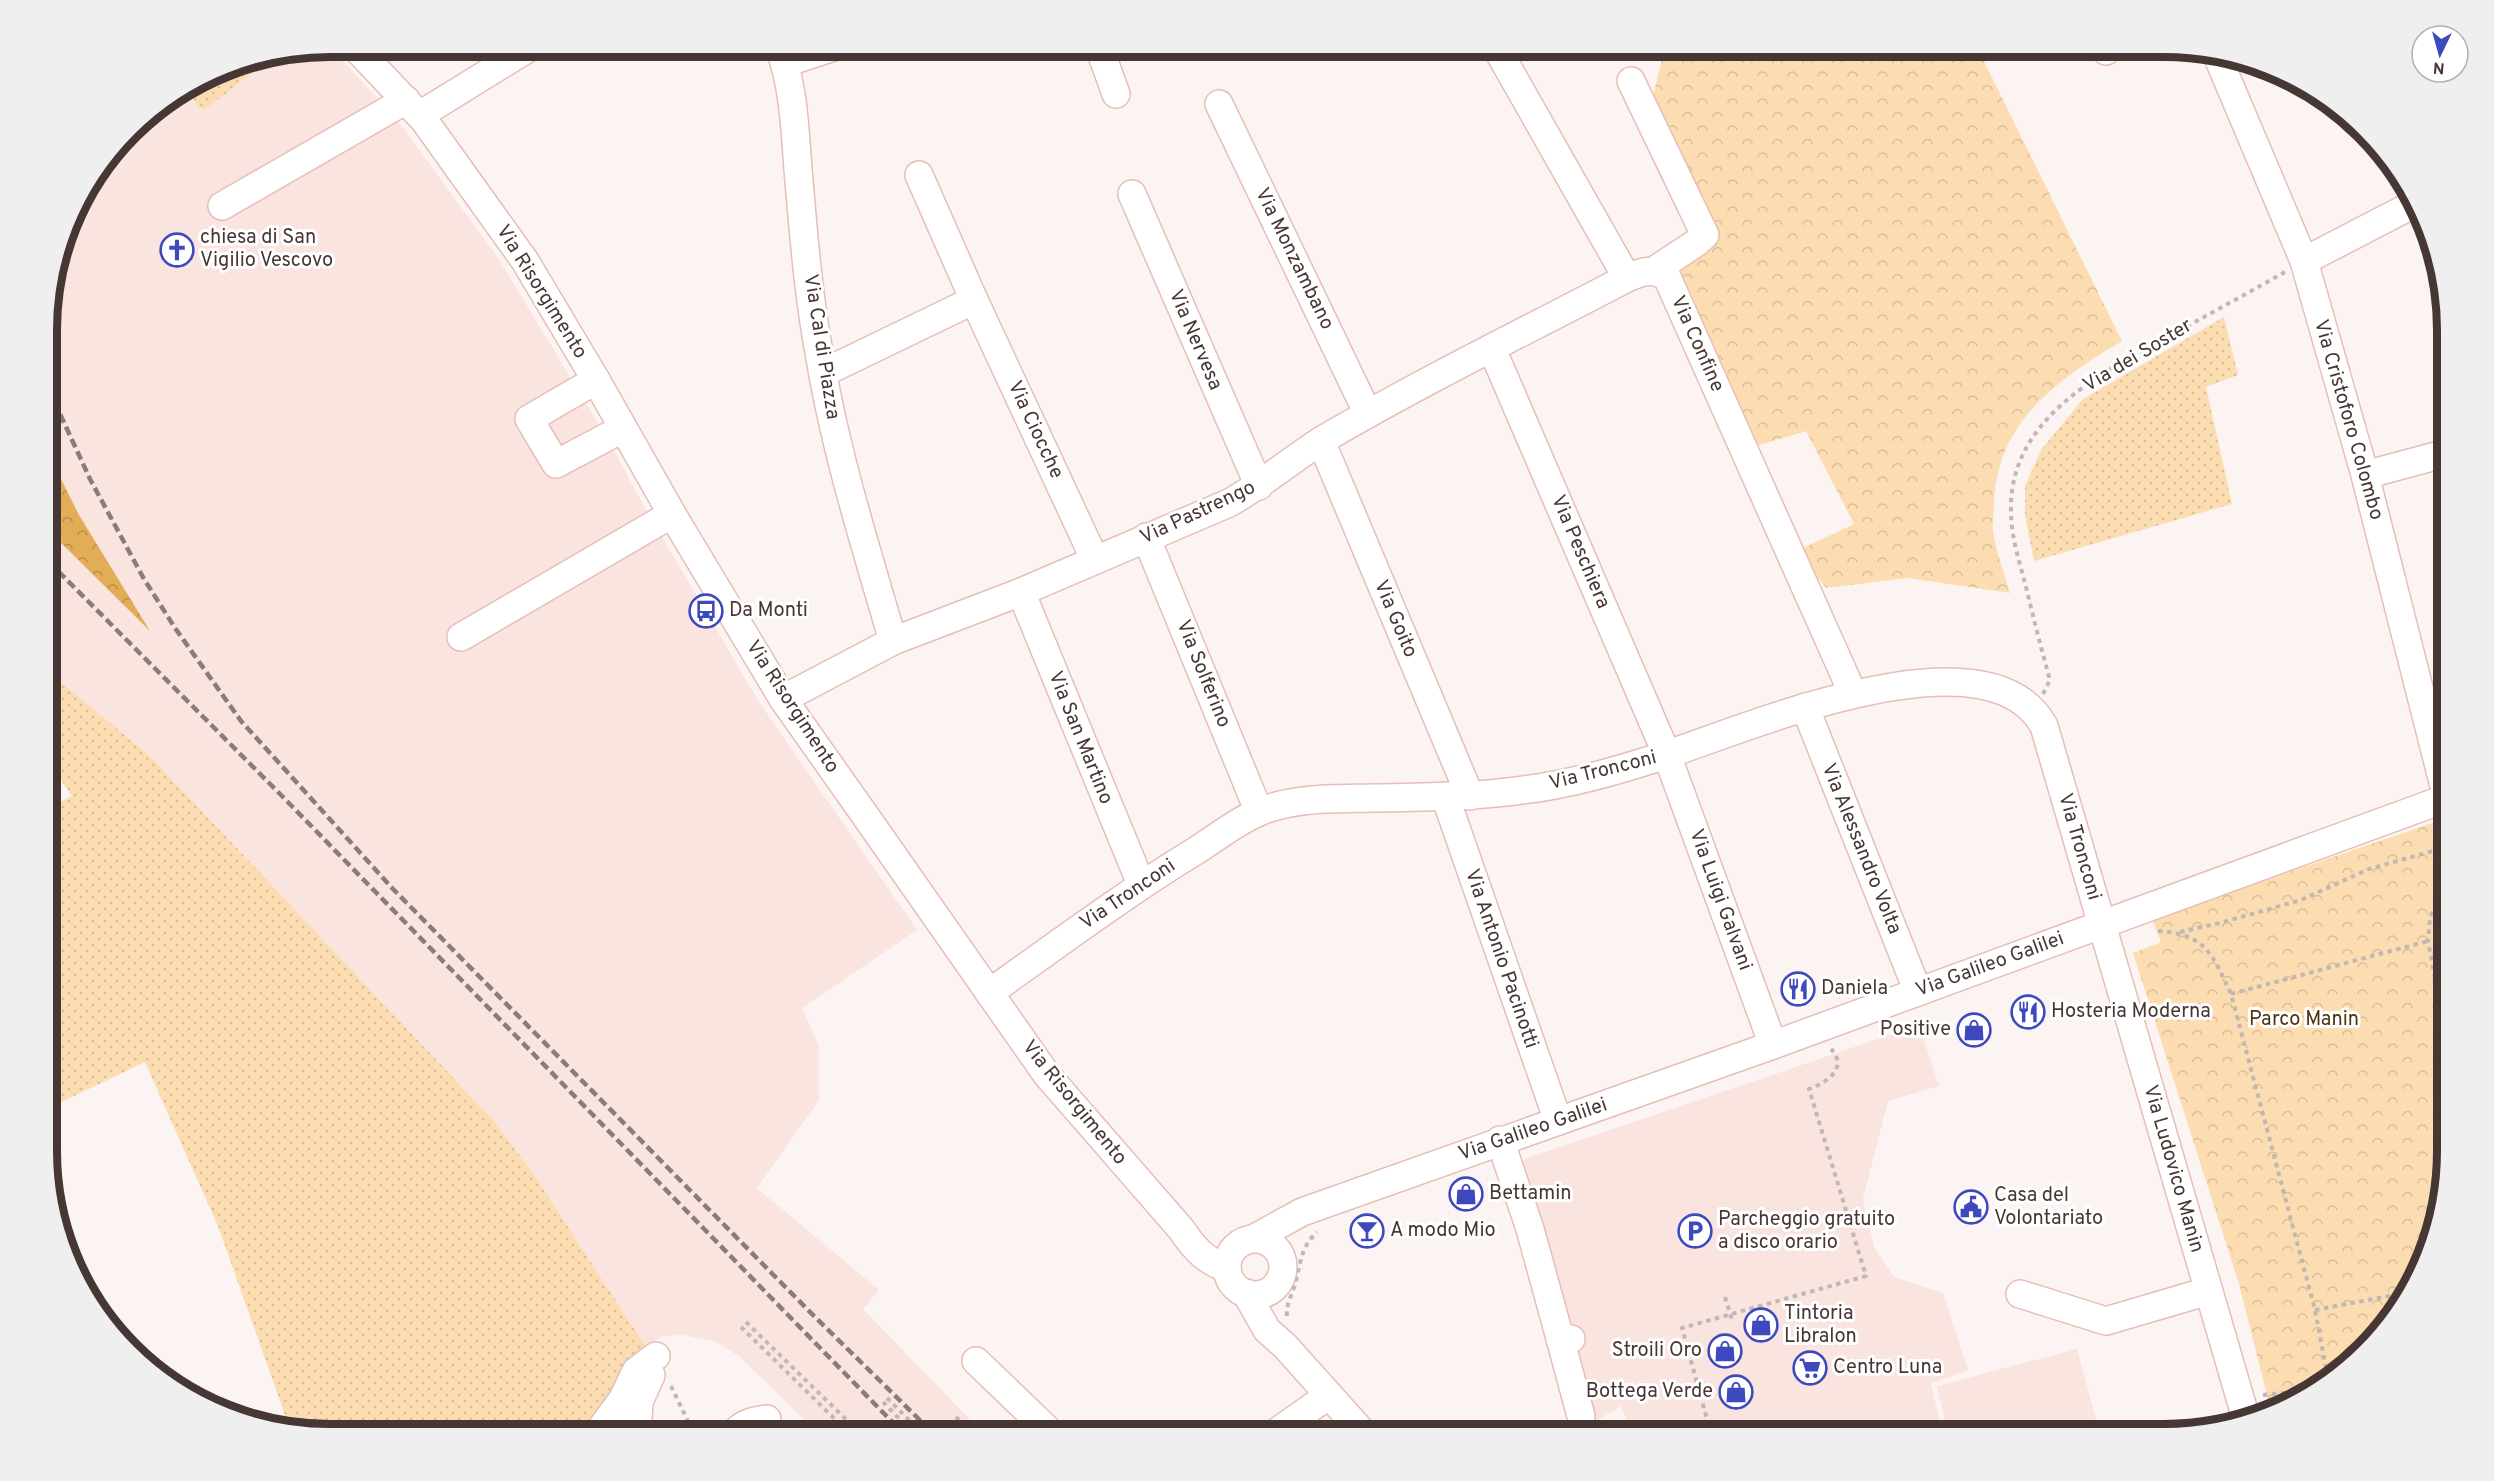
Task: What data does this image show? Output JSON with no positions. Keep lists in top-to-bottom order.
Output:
{
  "streets": {
    "street": [
      "Via Monzambano",
      "Via Risorgimento",
      "Via Nervesa",
      "Via Confine",
      "Via Cal di Piazza",
      "Via Cristoforo Colombo",
      "Via Ciocche",
      "Via Pastrengo",
      "Via Peschiera",
      "Via Goito",
      "Via Solferino",
      "Via San Martino",
      "Via Tronconi",
      "Via Alessandro Volta",
      "Via Luigi Galvani",
      "Via Antonio Pacinotti",
      "Via Galileo Galilei",
      "Via Ludovico Manin"
    ],
    "path": ["Via dei Soster"]
  },
  "crossings": [
    ["Via Monzambano", "Via Pastrengo"],
    ["Via Risorgimento", "Via Pastrengo"],
    ["Via Risorgimento", "Via Tronconi"],
    ["Via Risorgimento", "Via Galileo Galilei"],
    ["Via Nervesa", "Via Pastrengo"],
    ["Via Confine", "Via Tronconi"],
    ["Via Cal di Piazza", "Via Pastrengo"],
    ["Via dei Soster", "Via Cristoforo Colombo"],
    ["Via dei Soster", "Via Tronconi"],
    ["Via Ciocche", "Via Pastrengo"],
    ["Via Pastrengo", "Via Peschiera"],
    ["Via Pastrengo", "Via Goito"],
    ["Via Pastrengo", "Via Solferino"],
    ["Via Pastrengo", "Via San Martino"],
    ["Via Peschiera", "Via Tronconi"],
    ["Via Peschiera", "Via Luigi Galvani"],
    ["Via Goito", "Via Tronconi"],
    ["Via Goito", "Via Antonio Pacinotti"],
    ["Via Solferino", "Via Tronconi"],
    ["Via San Martino", "Via Tronconi"],
    ["Via Tronconi", "Via Alessandro Volta"],
    ["Via Tronconi", "Via Luigi Galvani"],
    ["Via Tronconi", "Via Antonio Pacinotti"],
    ["Via Tronconi", "Via Galileo Galilei"],
    ["Via Tronconi", "Via Ludovico Manin"],
    ["Via Alessandro Volta", "Via Galileo Galilei"],
    ["Via Luigi Galvani", "Via Galileo Galilei"],
    ["Via Antonio Pacinotti", "Via Galileo Galilei"],
    ["Via Galileo Galilei", "Via Ludovico Manin"]
  ],
  "parks": ["Parco Manin"],
  "places": {
    "church": ["chiesa di San Vigilio Vescovo"],
    "bus stop": ["Da Monti"],
    "restaurant": ["Daniela", "Hosteria Moderna"],
    "shop": [
      "Positive",
      "Bettamin",
      "Tintoria Libralon",
      "Stroili Oro",
      "Bottega Verde"
    ],
    "public building": ["Casa del Volontariato"],
    "bar": ["A modo Mio"],
    "parking": ["Parcheggio gratuito a disco orario"],
    "supermarket": ["Centro Luna"]
  },
  "north": "bottom"
}
